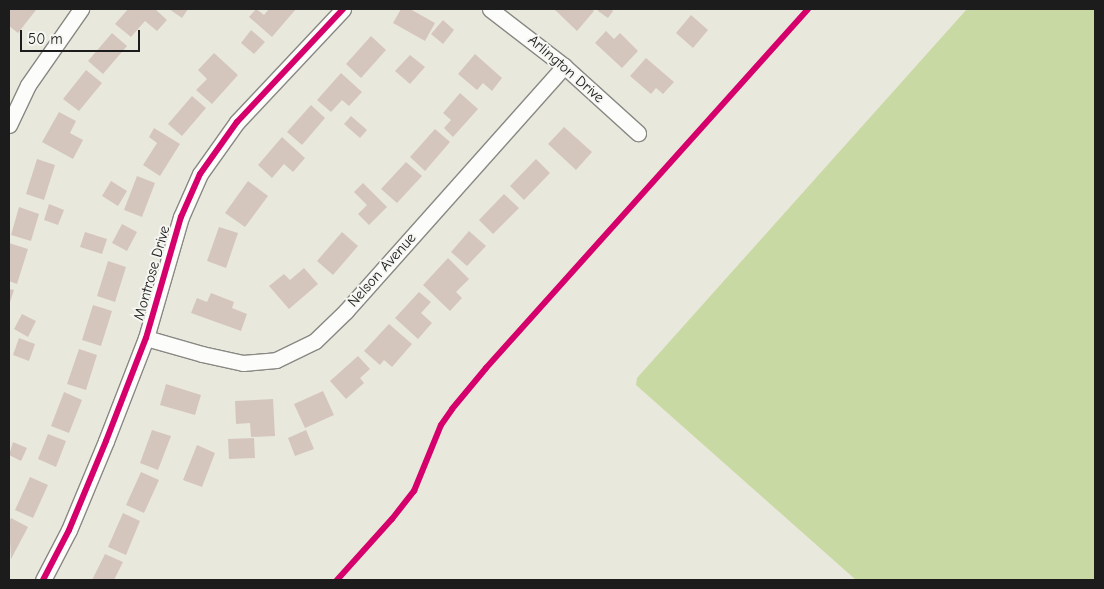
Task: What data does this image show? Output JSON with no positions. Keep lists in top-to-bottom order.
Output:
{
  "streets": {
    "street": ["Arlington Drive", "Nelson Avenue", "Montrose Drive"]
  },
  "crossings": [
    ["Arlington Drive", "Nelson Avenue"],
    ["Nelson Avenue", "Montrose Drive"]
  ],
  "scale_bar": "50 m"
}
